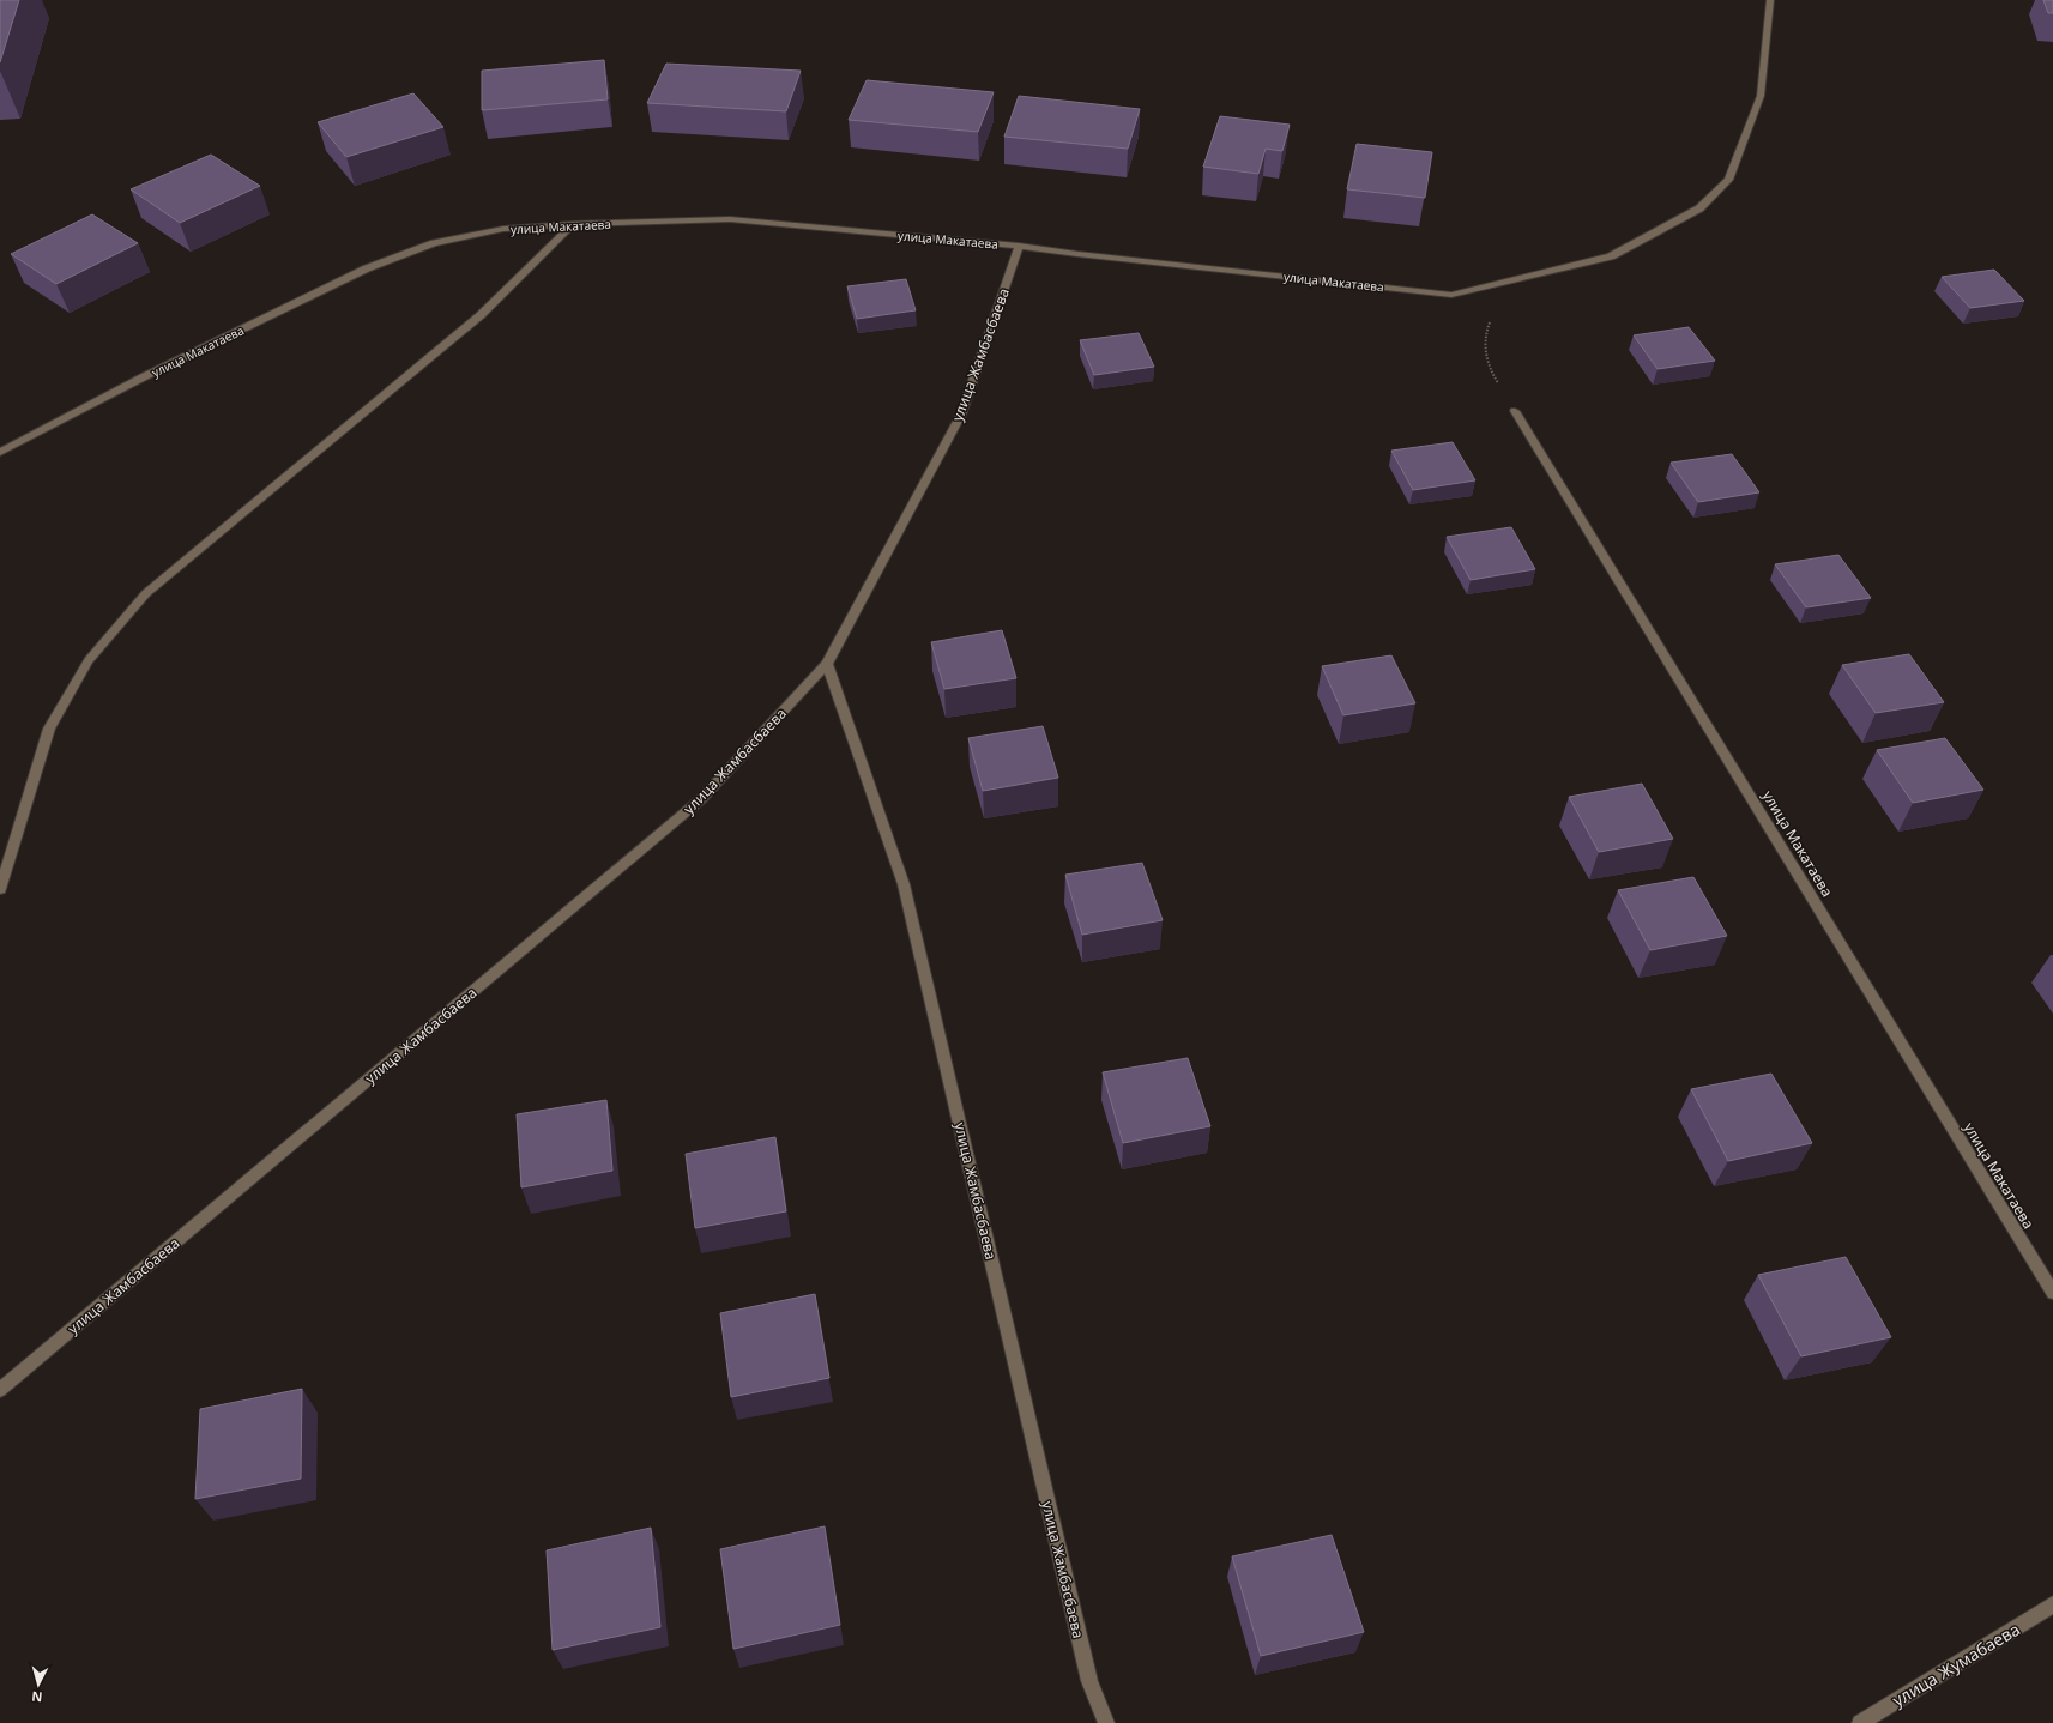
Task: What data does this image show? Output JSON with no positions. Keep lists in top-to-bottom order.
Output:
{
  "streets": {
    "street": ["улица Макатаева", "улица Жамбасбаева", "улица Жумабаева"]
  },
  "crossings": [
    ["улица Макатаева", "улица Жамбасбаева"]
  ],
  "north": "bottom"
}
